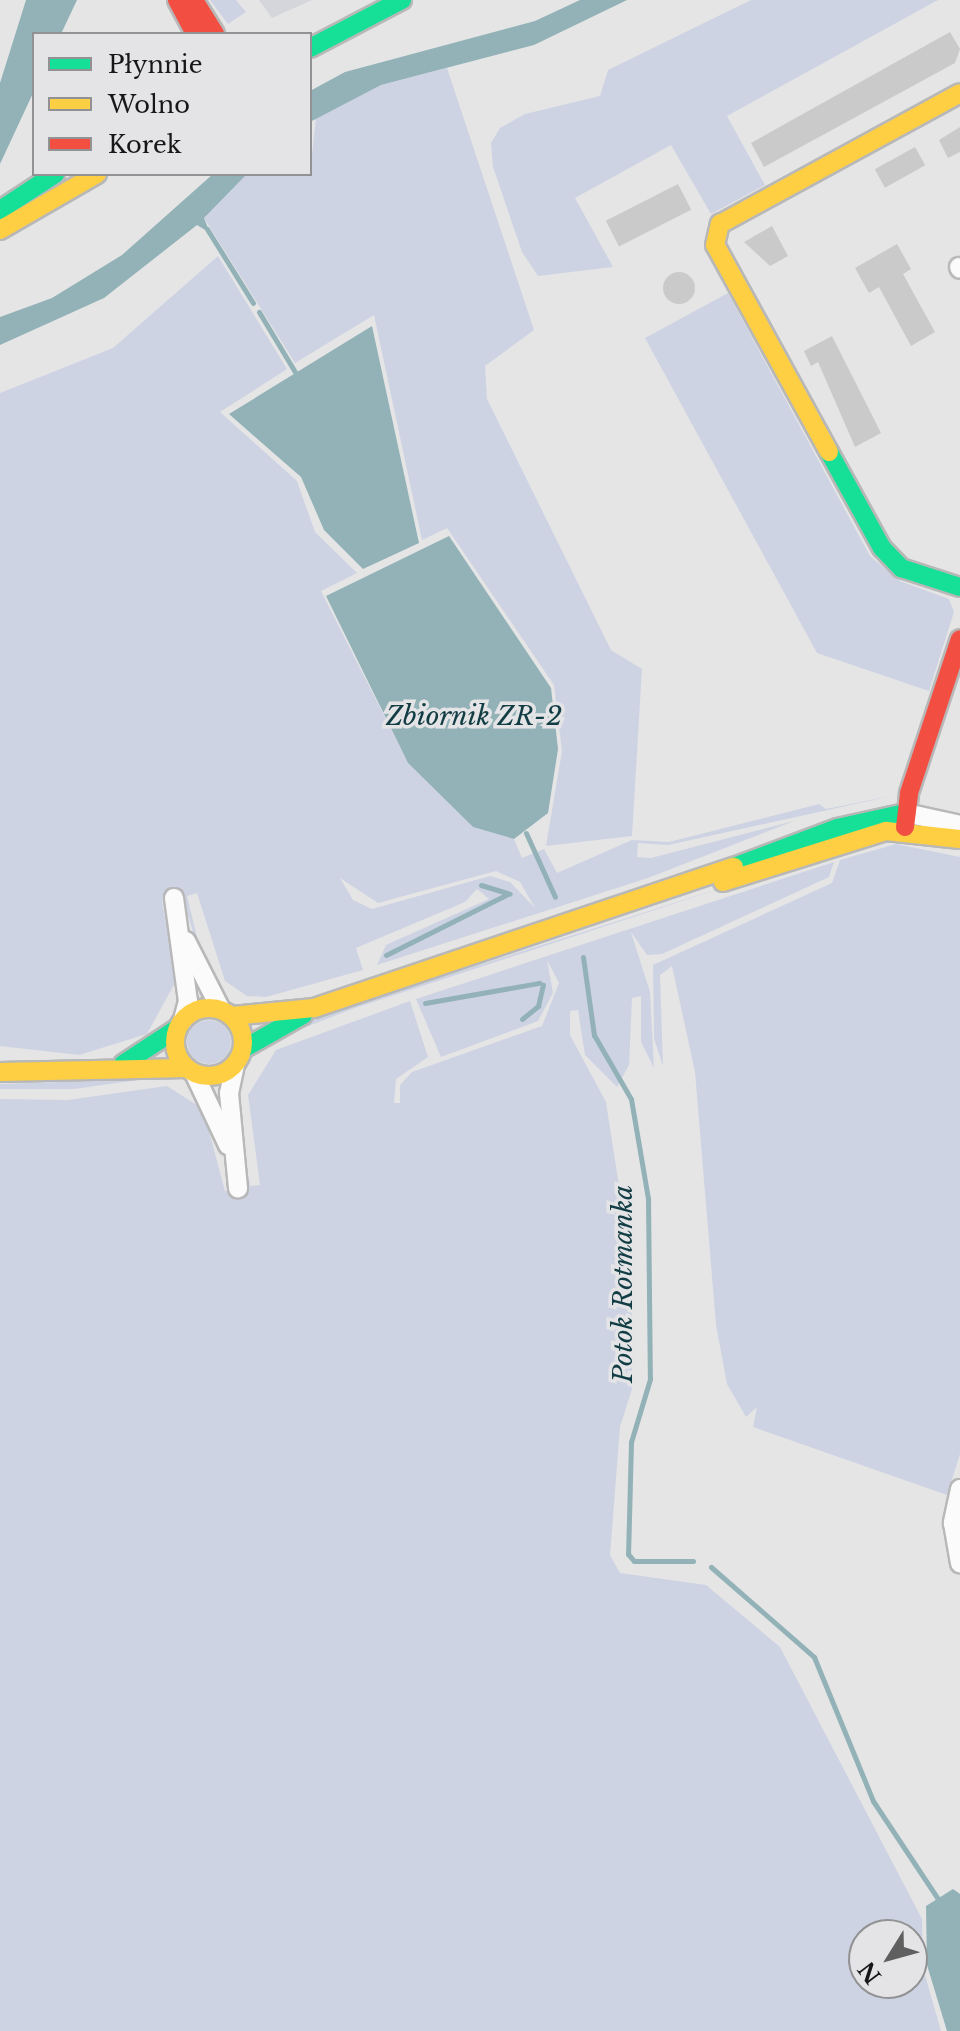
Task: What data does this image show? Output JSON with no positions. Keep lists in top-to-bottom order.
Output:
{
  "water": ["Zbiornik ZR-2", "Potok Rotmanka"],
  "legend": ["Płynnie", "Wolno", "Korek"],
  "north": "bottom left"
}
